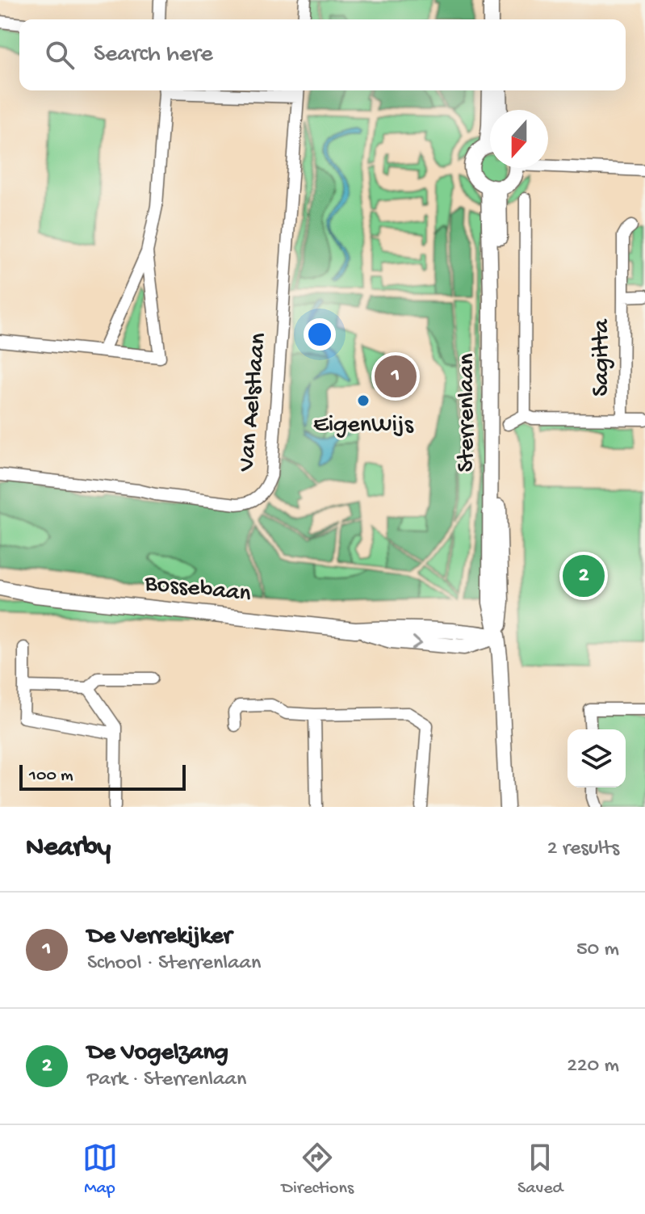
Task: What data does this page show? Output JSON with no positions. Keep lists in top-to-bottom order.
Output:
{
  "streets": {
    "street": [
      "Sagitta",
      "Van Aelstlaan",
      "Sterrenlaan",
      "Bossebaan"
    ]
  },
  "crossings": [
    ["Sterrenlaan", "Bossebaan"]
  ],
  "places": ["EigenWijs"],
  "scale_bar": "100 m",
  "north": "bottom",
  "page": {
    "search": "Search here",
    "pins": ["1", "2"],
    "scale": "100 m",
    "heading": ["Nearby", "2 results"],
    "list": [
      {
        "mark": "1",
        "name": "De Verrekijker",
        "note": "School · Sterrenlaan",
        "value": "50 m"
      },
      {
        "mark": "2",
        "name": "De Vogelzang",
        "note": "Park · Sterrenlaan",
        "value": "220 m"
      }
    ],
    "nav": ["Map", "Directions", "Saved"]
  }
}
